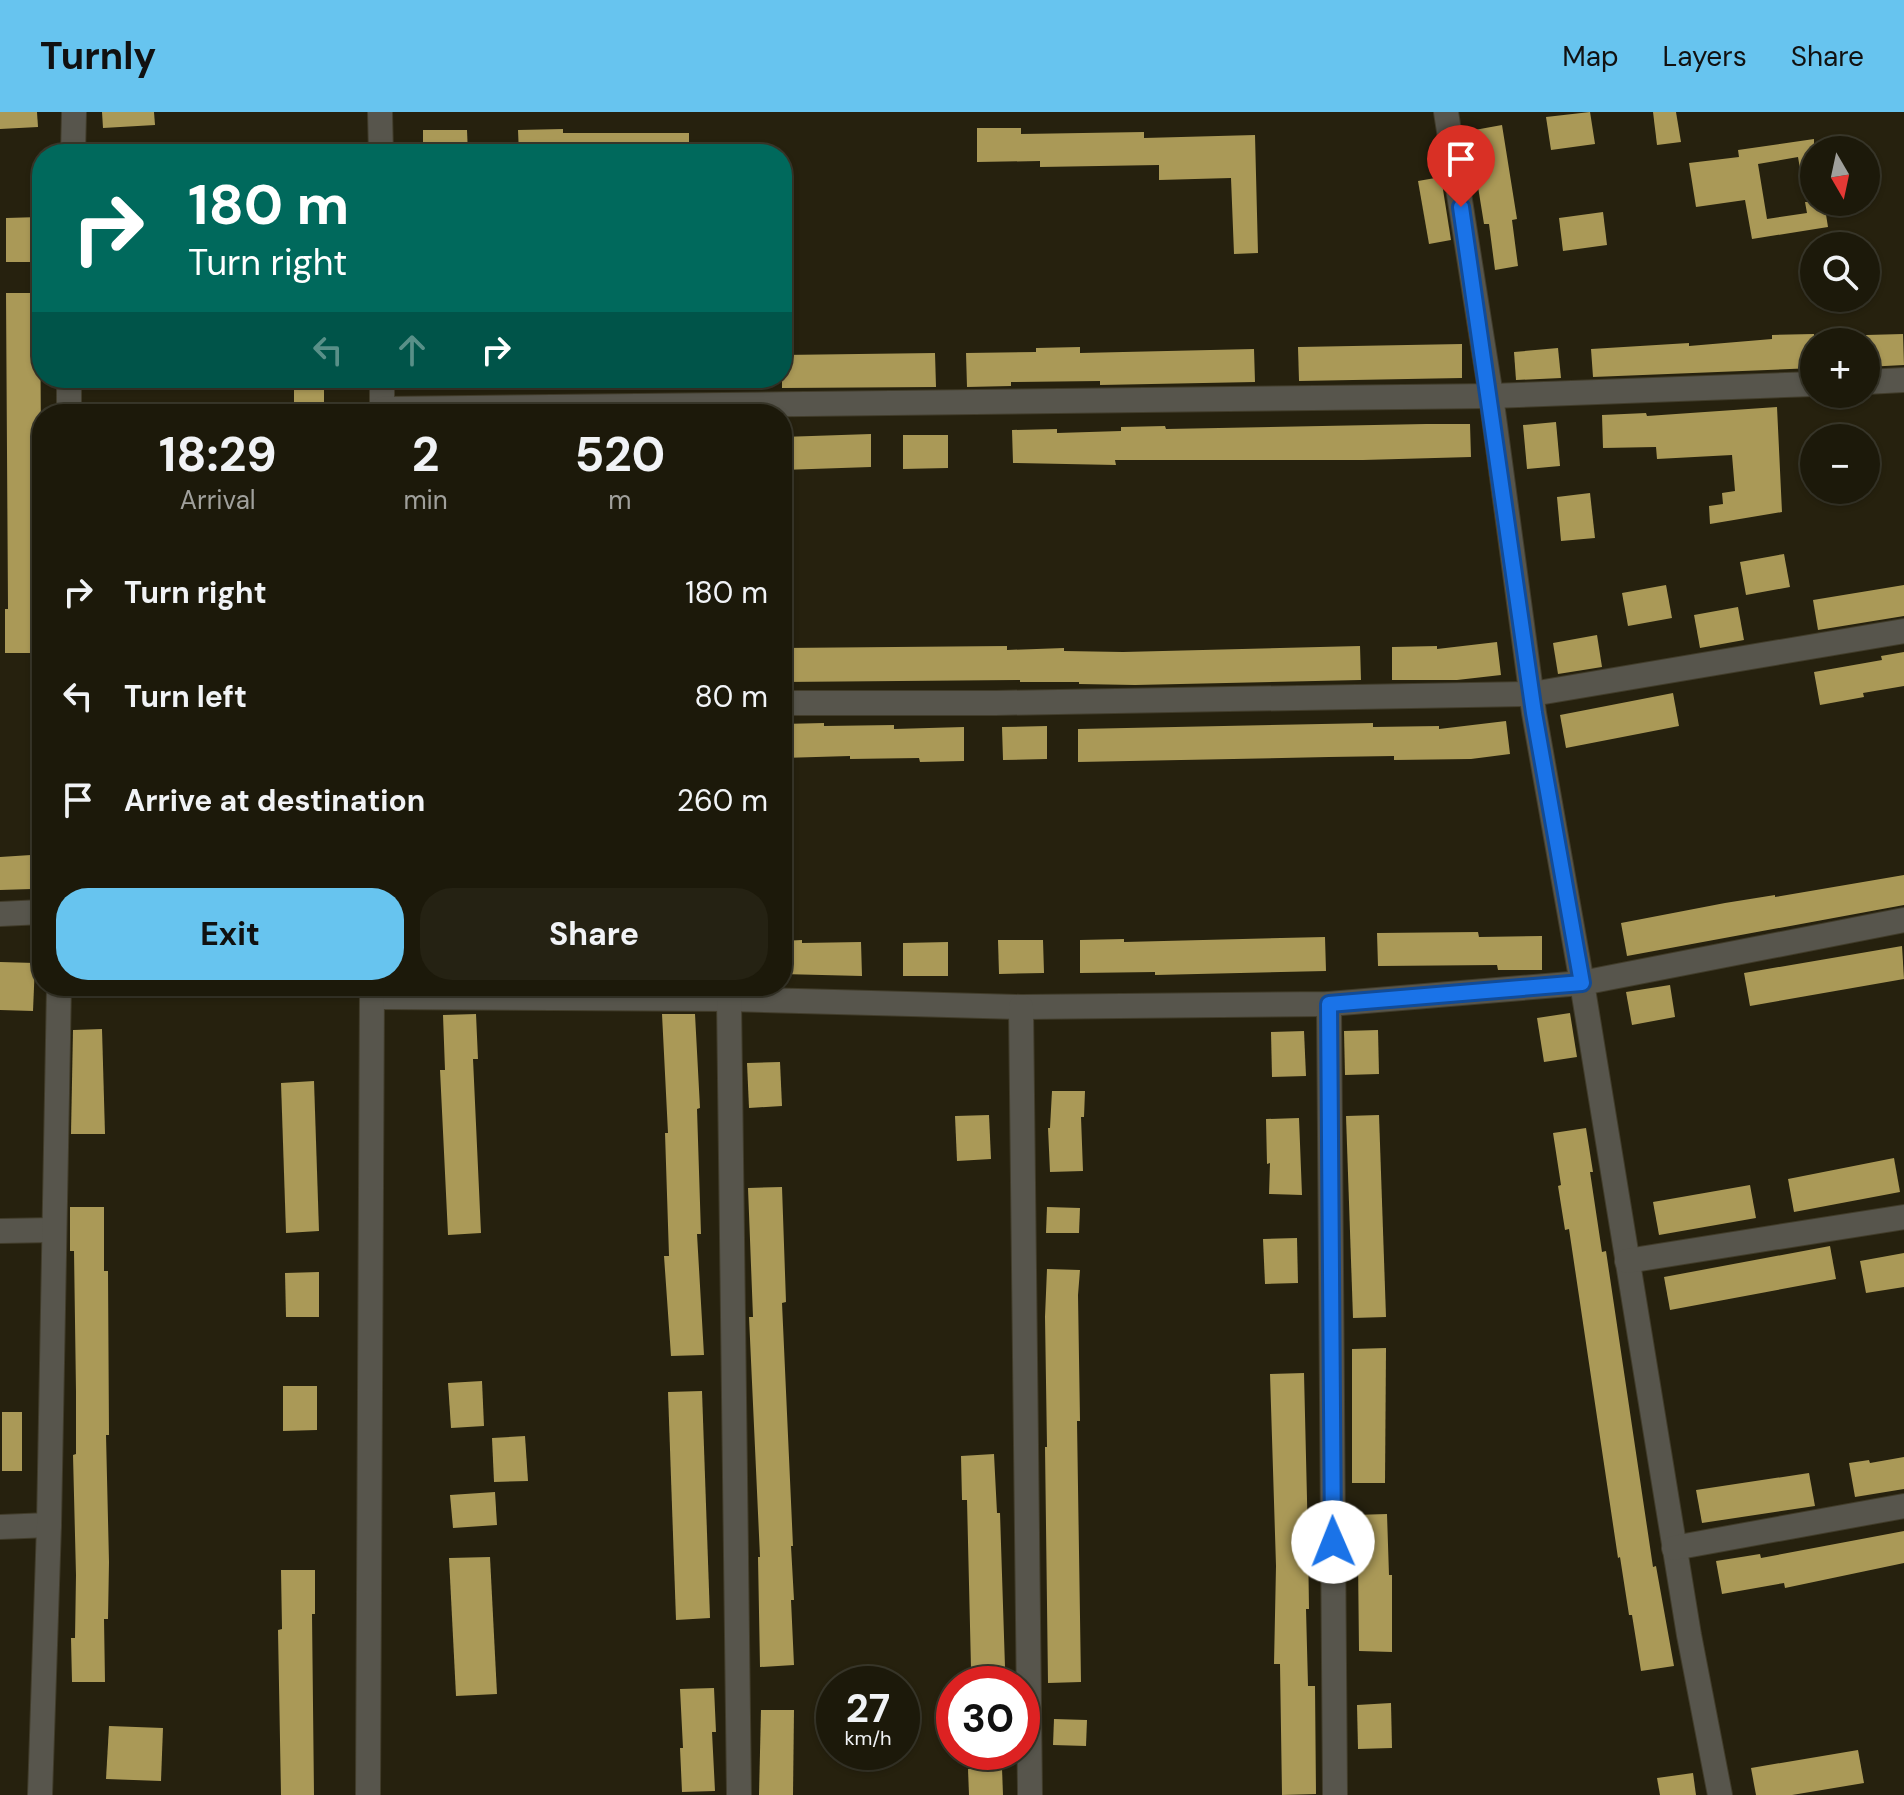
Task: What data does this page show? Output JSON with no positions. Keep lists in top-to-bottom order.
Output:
{
  "north": "bottom",
  "page": {
    "header": "Turnly",
    "nav": ["Map", "Layers", "Share"],
    "map_buttons": ["+", "−"],
    "turn": ["180 m", "Turn right"],
    "eta": [
      "18:29",
      "Arrival",
      "2",
      "min",
      "520",
      "m"
    ],
    "list": [
      {
        "name": "Turn right",
        "value": "180 m"
      },
      {
        "name": "Turn left",
        "value": "80 m"
      },
      {
        "name": "Arrive at destination",
        "value": "260 m"
      }
    ],
    "buttons": ["Exit", "Share"],
    "speed": "27 km/h",
    "limit": "30"
  }
}
